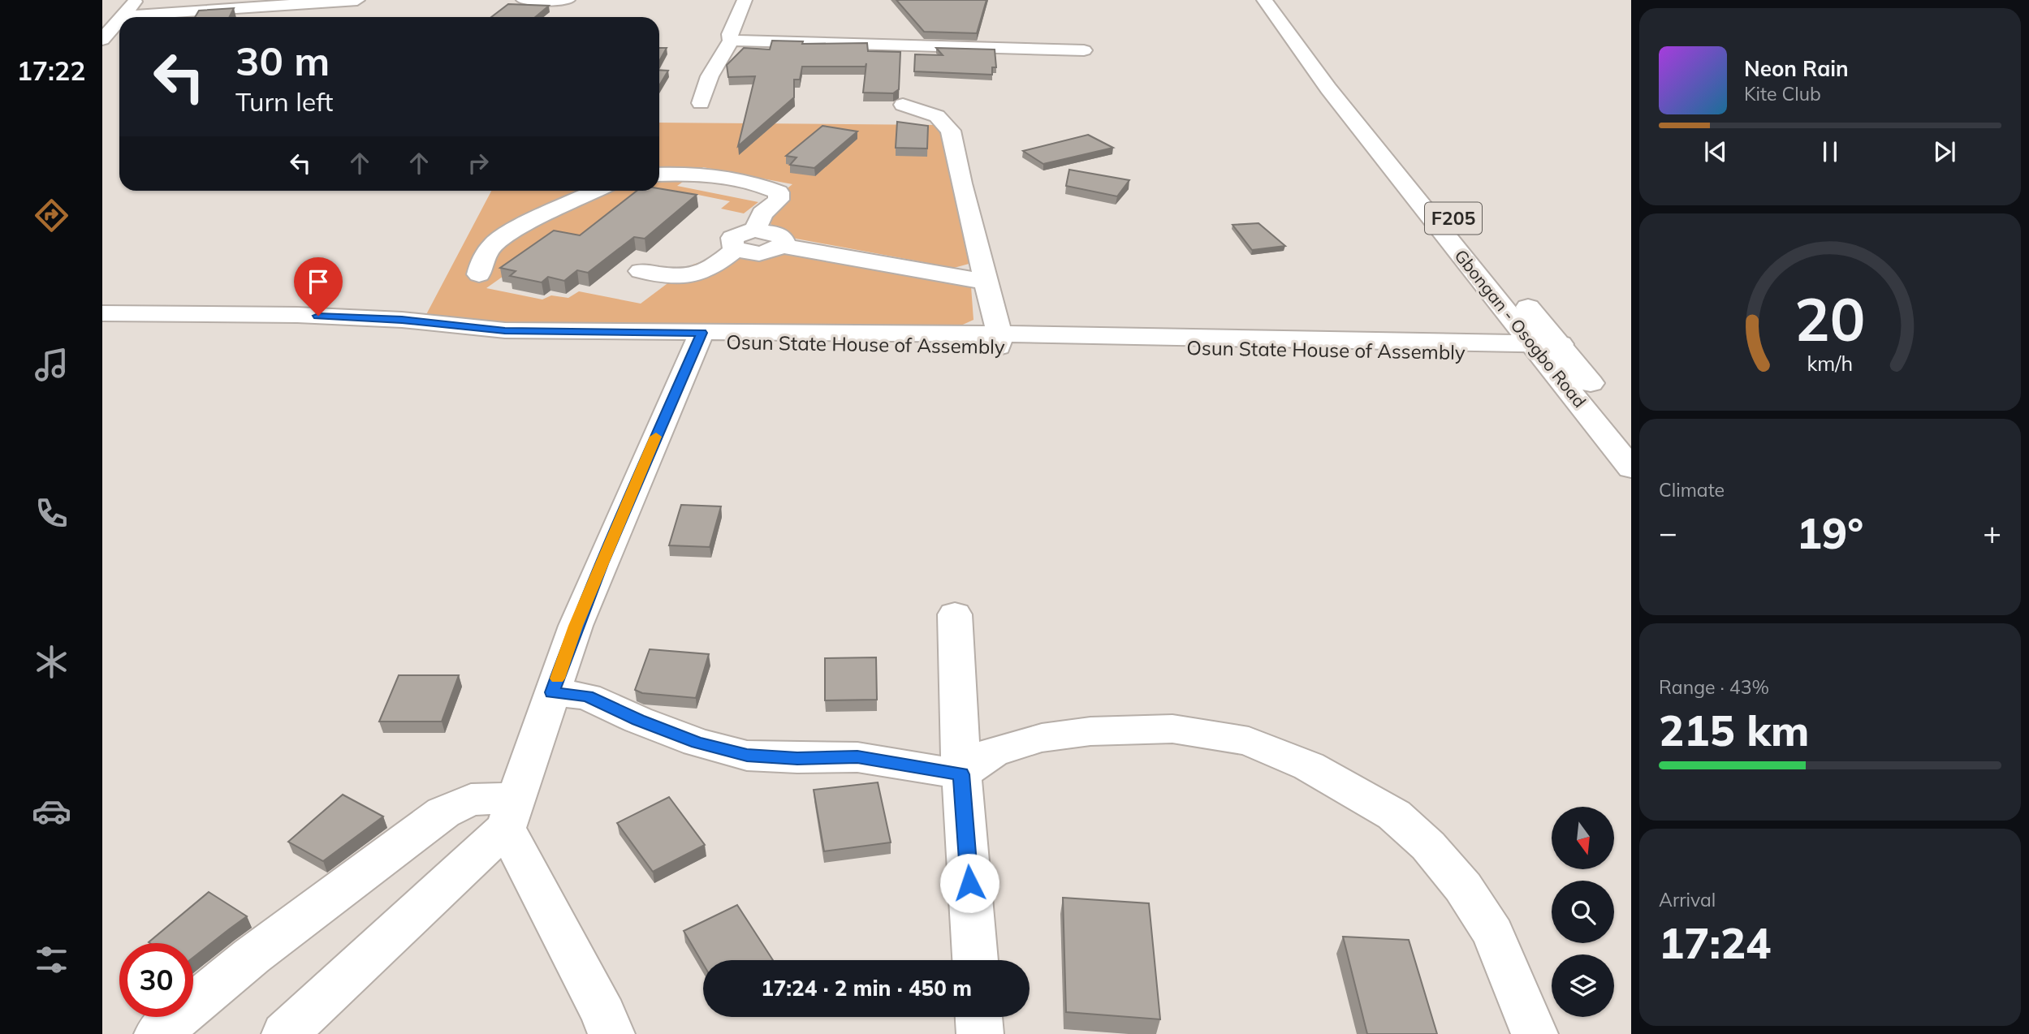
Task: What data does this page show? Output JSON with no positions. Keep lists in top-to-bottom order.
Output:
{
  "streets": {
    "street": ["F205", "Gbongan - Osogbo Road", "Osun State House of Assembly"]
  },
  "crossings": [
    ["Gbongan - Osogbo Road", "Osun State House of Assembly"]
  ],
  "north": "bottom",
  "page": {
    "tabs": "17:22",
    "turn": ["30 m", "Turn left"],
    "song": ["Neon Rain", "Kite Club"],
    "tile": [
      "Climate",
      ["Range · 43%", "215 km"],
      ["Arrival", "17:24"]
    ],
    "heat": ["−", "19°", "+"],
    "limit": "30",
    "trip": "17:24 · 2 min · 450 m",
    "gauge": ["20", "km/h"]
  }
}
